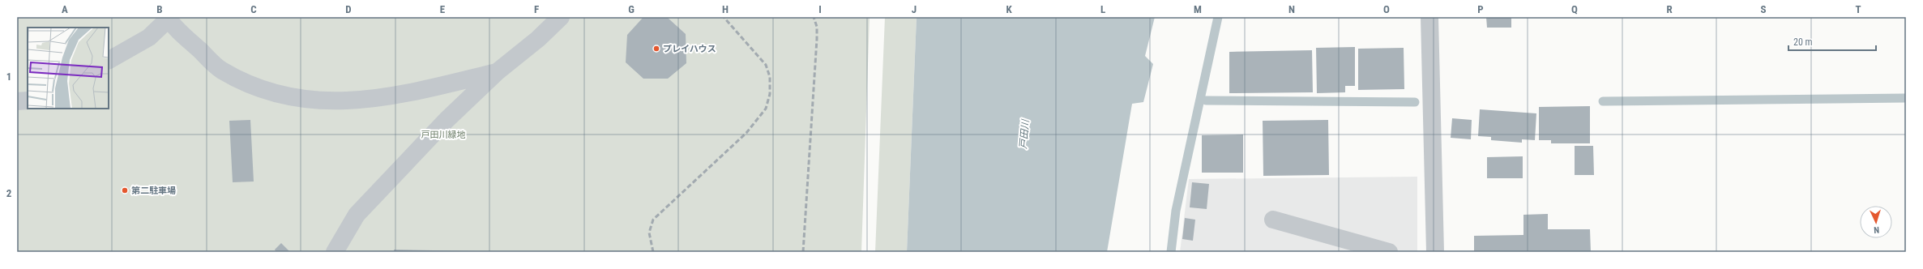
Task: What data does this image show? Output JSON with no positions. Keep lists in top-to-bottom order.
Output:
{
  "water": ["戸田川"],
  "parks": ["戸田川緑地"],
  "places": ["プレイハウス", "第二駐車場"],
  "scale_bar": "20 m",
  "north": "bottom",
  "grid": {
    "columns": [
      "A",
      "B",
      "C",
      "D",
      "E",
      "F",
      "G",
      "H",
      "I",
      "J",
      "K",
      "L",
      "M",
      "N",
      "O",
      "P",
      "Q",
      "R",
      "S",
      "T"
    ],
    "rows": ["1", "2"]
  }
}
